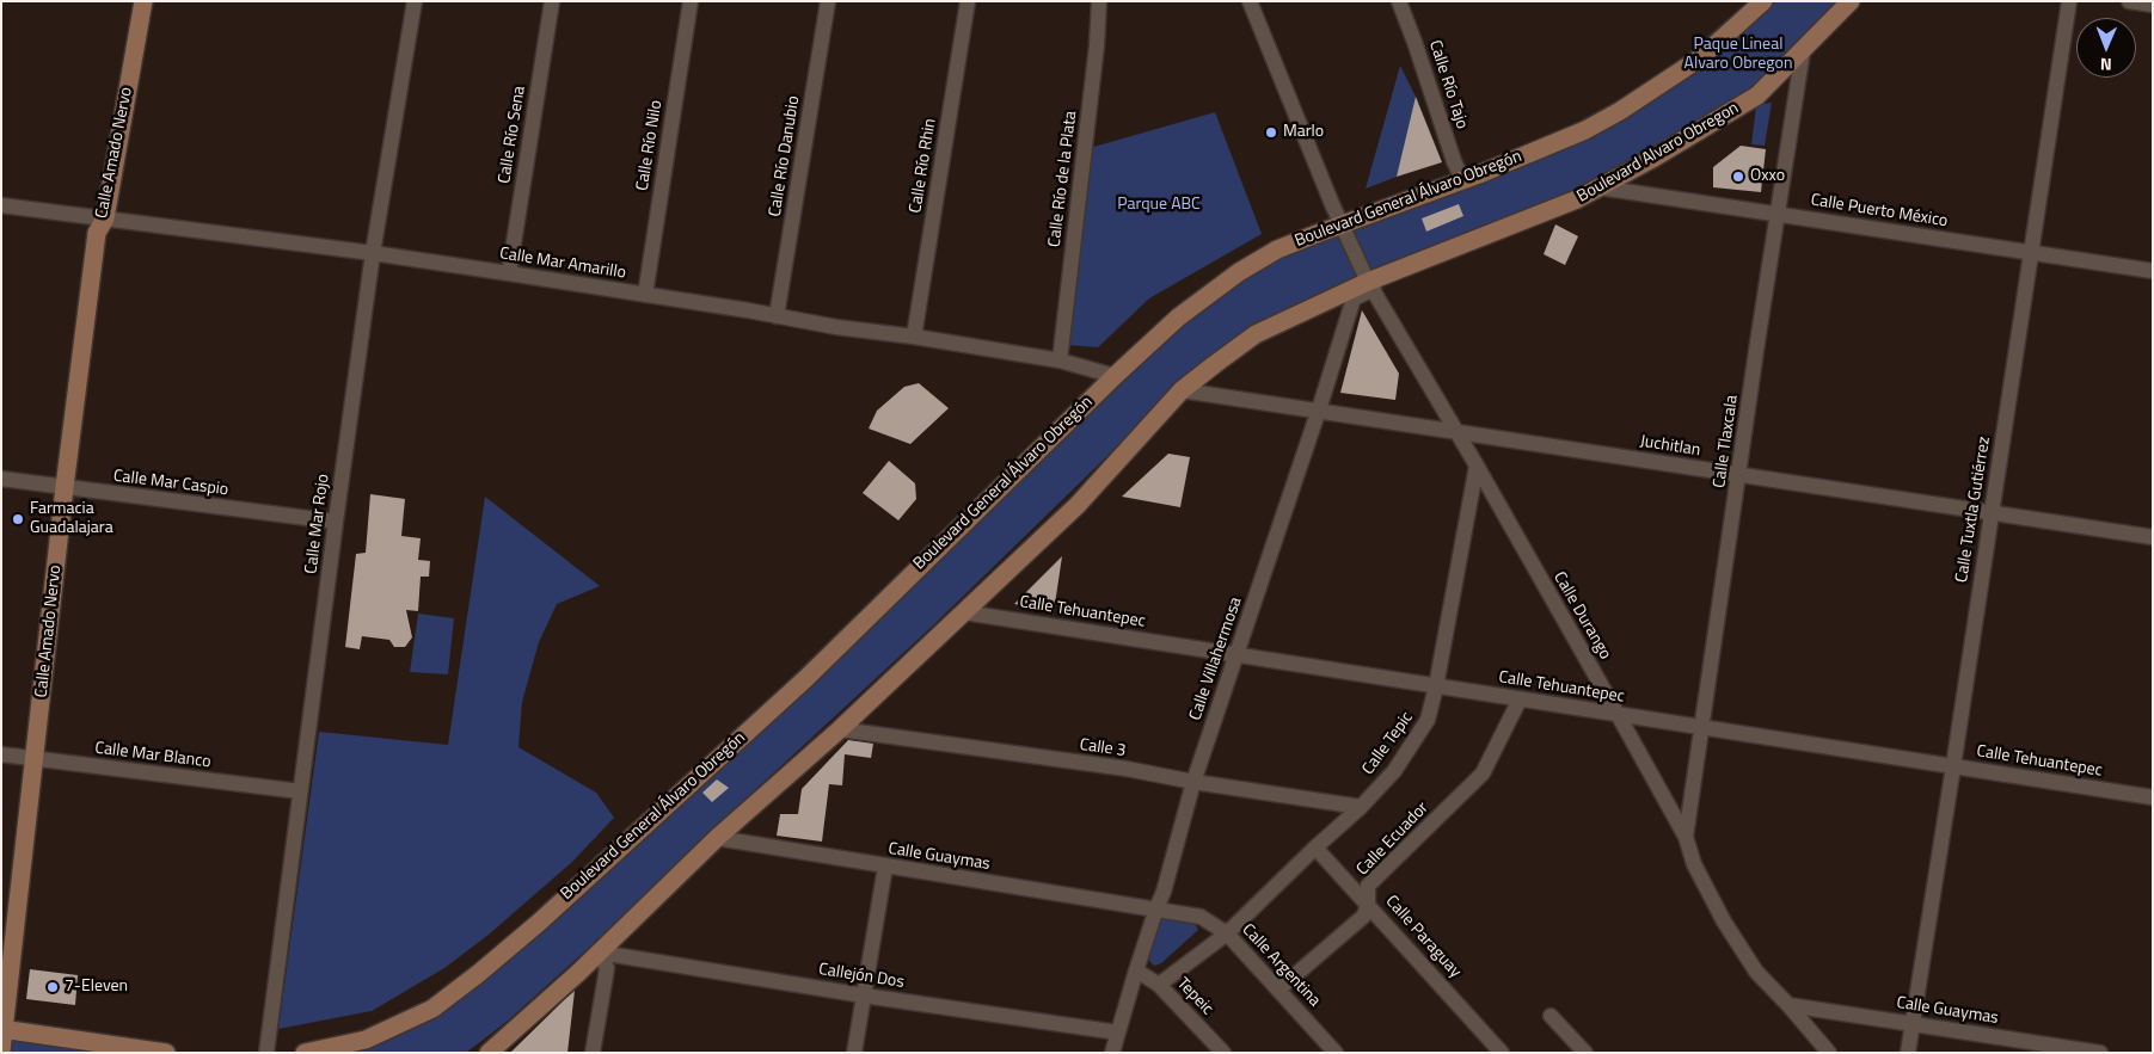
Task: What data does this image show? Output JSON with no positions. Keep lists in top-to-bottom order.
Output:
{
  "streets": {
    "main road": ["Calle Amado Nervo", "Boulevard Alvaro Obregon", "Boulevard General Álvaro Obregón"],
    "street": [
      "Calle Río Tajo",
      "Calle Río Sena",
      "Calle Río Nilo",
      "Calle Río Danubio",
      "Calle Río Rhin",
      "Calle Río de la Plata",
      "Calle Puerto México",
      "Calle Mar Amarillo",
      "Calle Tlaxcala",
      "Juchitlan",
      "Calle Mar Caspio",
      "Calle Tuxtla Gutiérrez",
      "Calle Mar Rojo",
      "Calle Tehuantepec",
      "Calle Durango",
      "Calle Villahermosa",
      "Calle Tepic",
      "Calle 3",
      "Calle Mar Blanco",
      "Calle Ecuador",
      "Calle Guaymas",
      "Calle Paraguay",
      "Calle Argentina",
      "Callejón Dos",
      "Tepeic"
    ]
  },
  "crossings": [
    ["Calle Río Tajo", "Boulevard General Álvaro Obregón"],
    ["Calle Río Sena", "Calle Mar Amarillo"],
    ["Calle Río Nilo", "Calle Mar Amarillo"],
    ["Calle Amado Nervo", "Calle Mar Amarillo"],
    ["Calle Amado Nervo", "Calle Mar Caspio"],
    ["Calle Amado Nervo", "Calle Mar Blanco"],
    ["Boulevard Alvaro Obregon", "Calle Puerto México"],
    ["Boulevard Alvaro Obregon", "Calle Tlaxcala"],
    ["Boulevard Alvaro Obregon", "Calle Durango"],
    ["Boulevard Alvaro Obregon", "Calle Villahermosa"],
    ["Calle Río Danubio", "Calle Mar Amarillo"],
    ["Calle Río Rhin", "Calle Mar Amarillo"],
    ["Calle Río de la Plata", "Calle Mar Amarillo"],
    ["Boulevard General Álvaro Obregón", "Calle Mar Amarillo"],
    ["Boulevard General Álvaro Obregón", "Calle Durango"],
    ["Calle Puerto México", "Calle Tlaxcala"],
    ["Calle Puerto México", "Calle Tuxtla Gutiérrez"],
    ["Calle Mar Amarillo", "Calle Mar Rojo"],
    ["Calle Tlaxcala", "Juchitlan"],
    ["Calle Tlaxcala", "Calle Tehuantepec"],
    ["Calle Tlaxcala", "Calle Durango"],
    ["Juchitlan", "Calle Tuxtla Gutiérrez"],
    ["Juchitlan", "Calle Durango"],
    ["Juchitlan", "Calle Villahermosa"],
    ["Calle Mar Caspio", "Calle Mar Rojo"],
    ["Calle Tuxtla Gutiérrez", "Calle Tehuantepec"],
    ["Calle Tuxtla Gutiérrez", "Calle Guaymas"],
    ["Calle Mar Rojo", "Calle Mar Blanco"],
    ["Calle Tehuantepec", "Calle Durango"],
    ["Calle Tehuantepec", "Calle Villahermosa"],
    ["Calle Tehuantepec", "Calle Tepic"],
    ["Calle Tehuantepec", "Calle Ecuador"],
    ["Calle Durango", "Calle Villahermosa"],
    ["Calle Durango", "Calle Tepic"],
    ["Calle Durango", "Calle Guaymas"],
    ["Calle Villahermosa", "Calle 3"],
    ["Calle Villahermosa", "Calle Guaymas"],
    ["Calle Villahermosa", "Calle Argentina"],
    ["Calle Villahermosa", "Callejón Dos"],
    ["Calle Villahermosa", "Tepeic"],
    ["Calle Tepic", "Calle 3"],
    ["Calle Tepic", "Calle Paraguay"],
    ["Calle Tepic", "Calle Argentina"],
    ["Calle Tepic", "Tepeic"],
    ["Calle Ecuador", "Calle Paraguay"],
    ["Calle Ecuador", "Calle Argentina"],
    ["Calle Guaymas", "Calle Argentina"]
  ],
  "parks": ["Paque Lineal Alvaro Obregon", "Parque ABC"],
  "places": [
    "Marlo",
    "Oxxo",
    "Farmacia Guadalajara",
    "7-Eleven"
  ],
  "north": "bottom"
}
